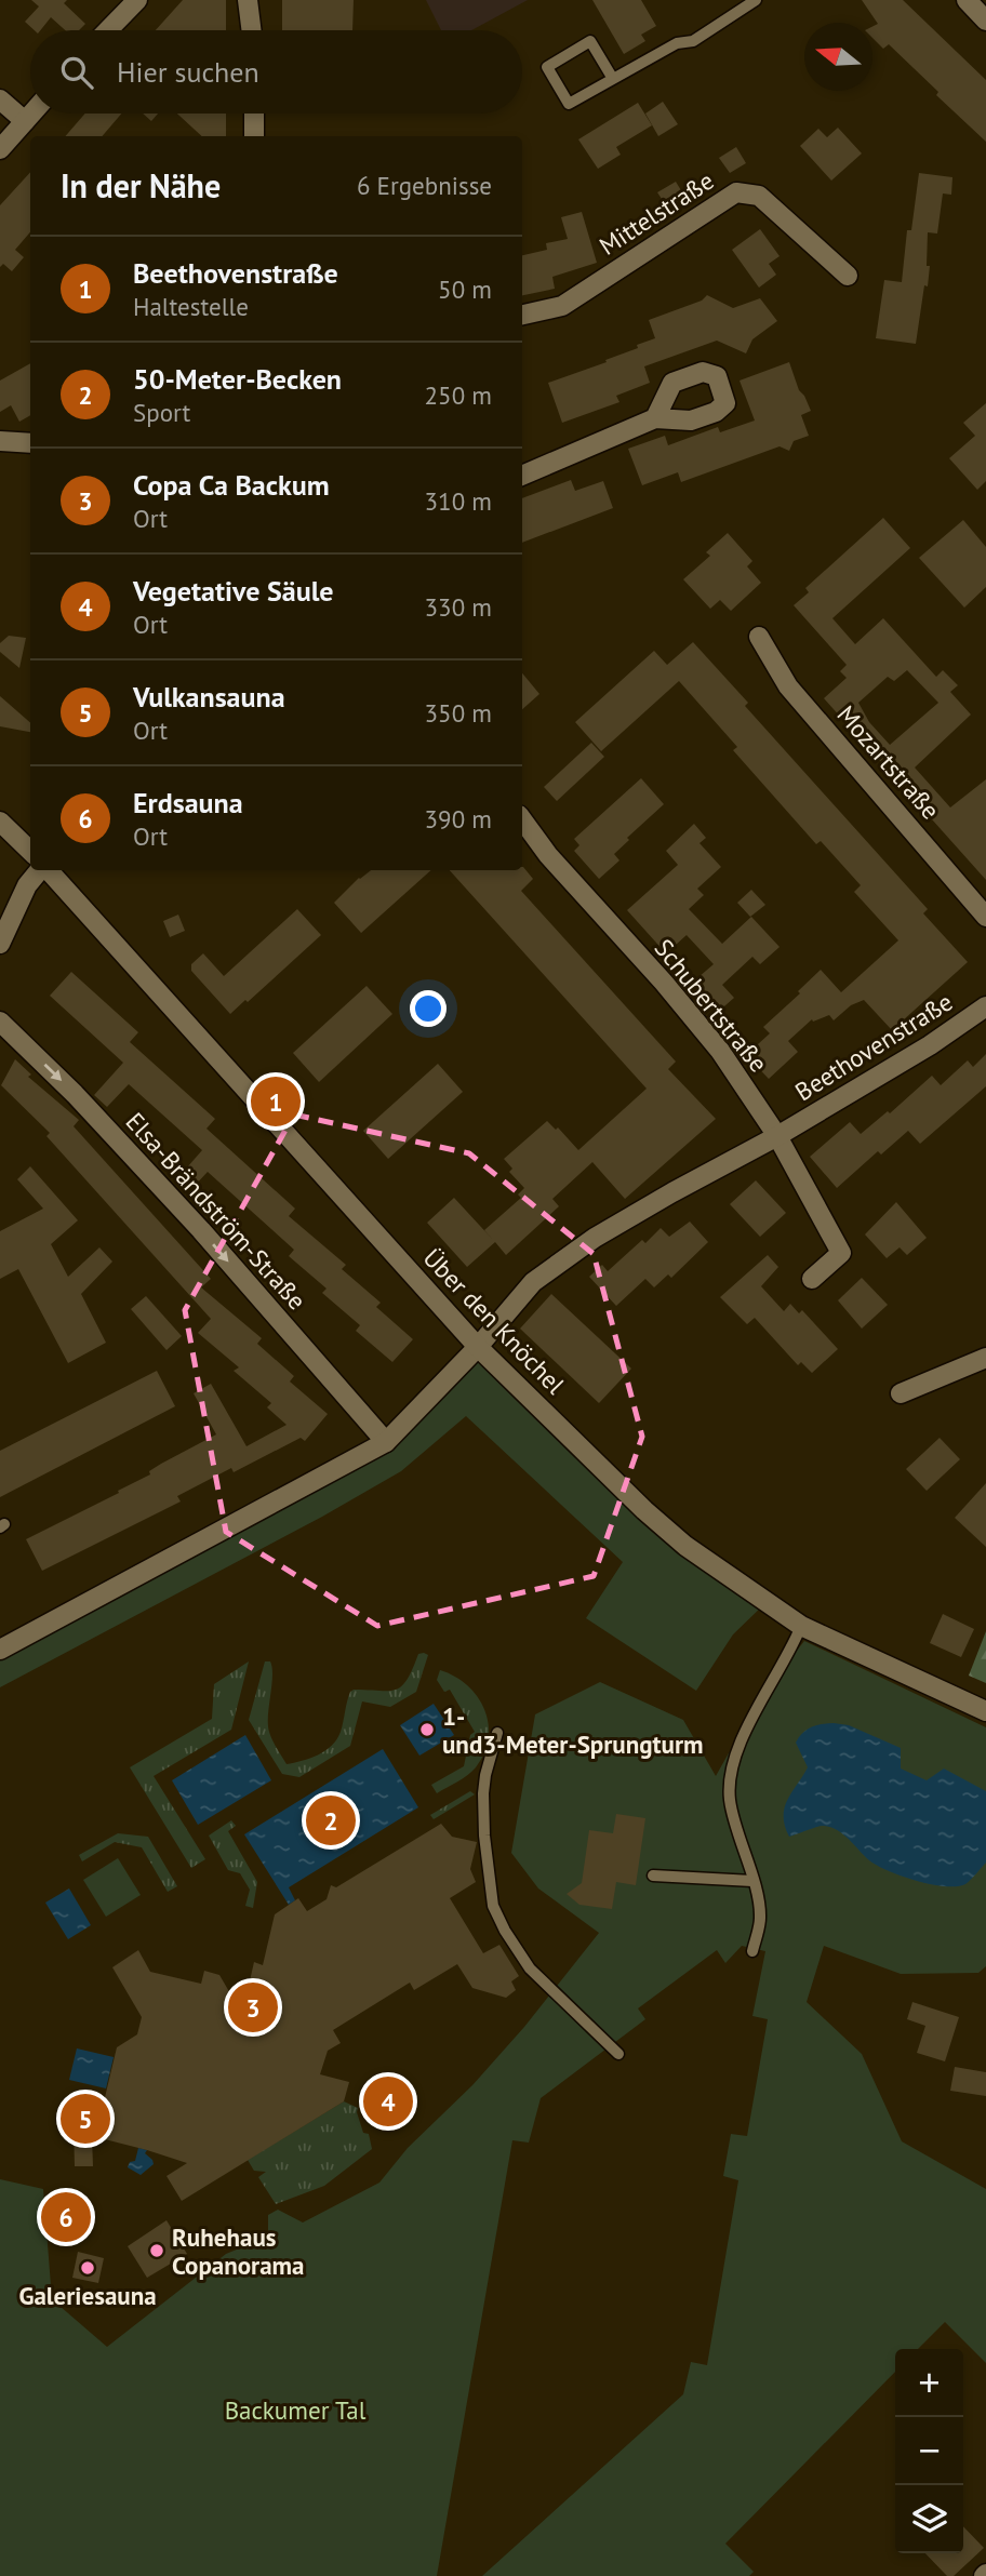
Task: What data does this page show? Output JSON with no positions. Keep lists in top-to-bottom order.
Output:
{
  "streets": {
    "street": [
      "Mittelstraße",
      "Mozartstraße",
      "Schubertstraße",
      "Beethovenstraße",
      "Elsa-Brändström-Straße",
      "Über den Knöchel"
    ]
  },
  "crossings": [
    ["Schubertstraße", "Beethovenstraße"],
    ["Beethovenstraße", "Elsa-Brändström-Straße"],
    ["Beethovenstraße", "Über den Knöchel"]
  ],
  "one_way": ["Elsa-Brändström-Straße"],
  "parks": ["Backumer Tal"],
  "places": ["1- und3-Meter-Sprungturm", "Ruhehaus Copanorama", "Galeriesauna"],
  "north": "left",
  "page": {
    "search": "Hier suchen",
    "heading": ["In der Nähe", "6 Ergebnisse"],
    "list": [
      {
        "mark": "1",
        "name": "Beethovenstraße",
        "note": "Haltestelle",
        "value": "50 m"
      },
      {
        "mark": "2",
        "name": "50-Meter-Becken",
        "note": "Sport",
        "value": "250 m"
      },
      {
        "mark": "3",
        "name": "Copa Ca Backum",
        "note": "Ort",
        "value": "310 m"
      },
      {
        "mark": "4",
        "name": "Vegetative Säule",
        "note": "Ort",
        "value": "330 m"
      },
      {
        "mark": "5",
        "name": "Vulkansauna",
        "note": "Ort",
        "value": "350 m"
      },
      {
        "mark": "6",
        "name": "Erdsauna",
        "note": "Ort",
        "value": "390 m"
      }
    ],
    "pins": [
      "1",
      "2",
      "3",
      "4",
      "5",
      "6"
    ],
    "map_buttons": ["+", "−"]
  }
}
